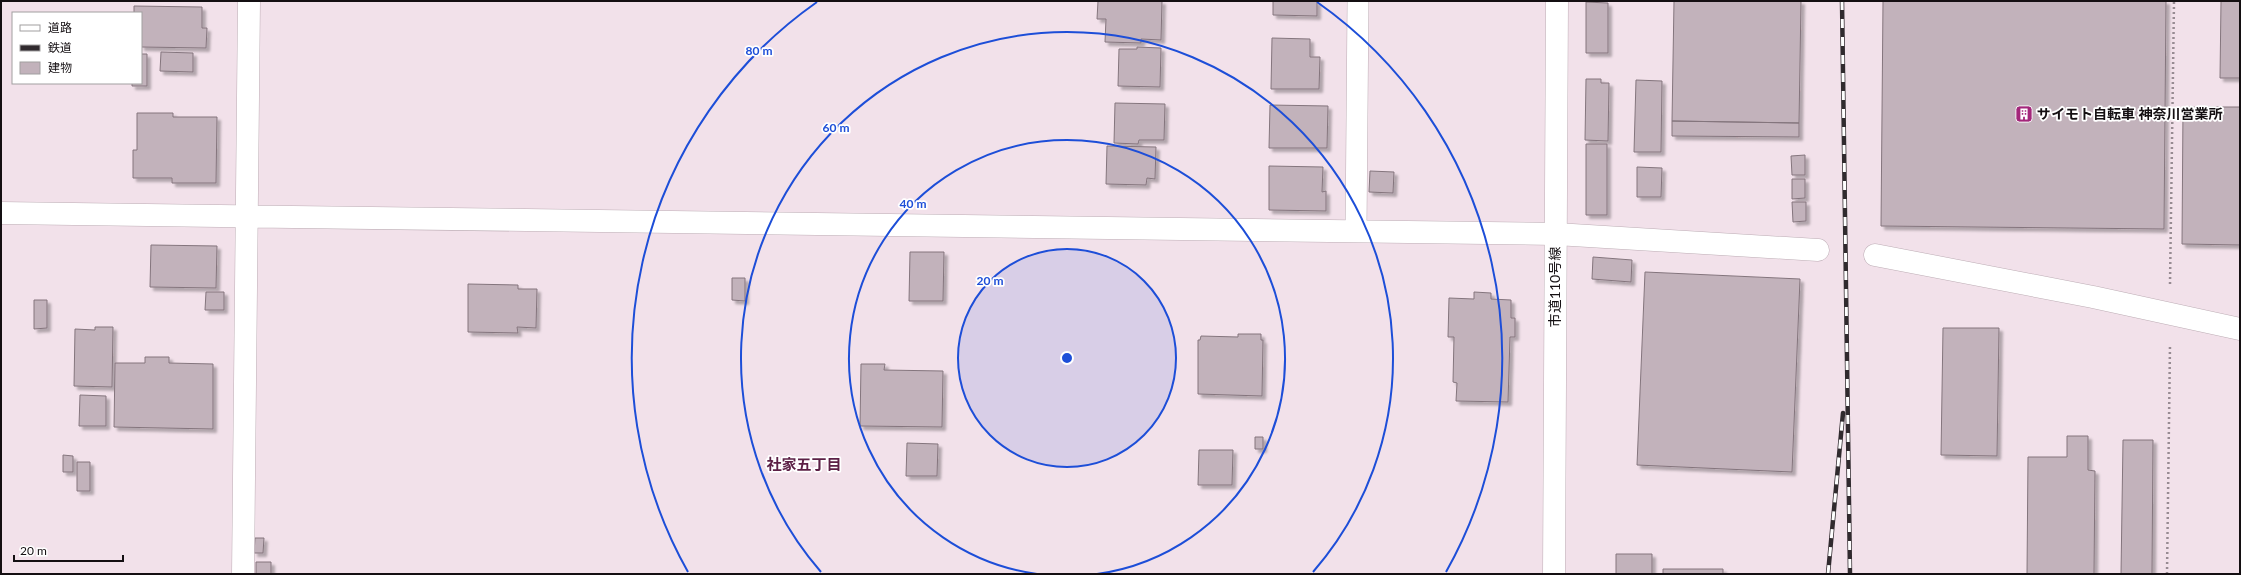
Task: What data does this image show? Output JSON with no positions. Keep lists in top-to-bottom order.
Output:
{
  "streets": {
    "street": ["市道110号線"]
  },
  "districts": ["社家五丁目"],
  "places": {
    "building": ["サイモト自転車 神奈川営業所"]
  },
  "legend": ["道路", "鉄道", "建物"],
  "scale_bar": "20 m",
  "rings": [
    "80 m",
    "60 m",
    "40 m",
    "20 m"
  ]
}
